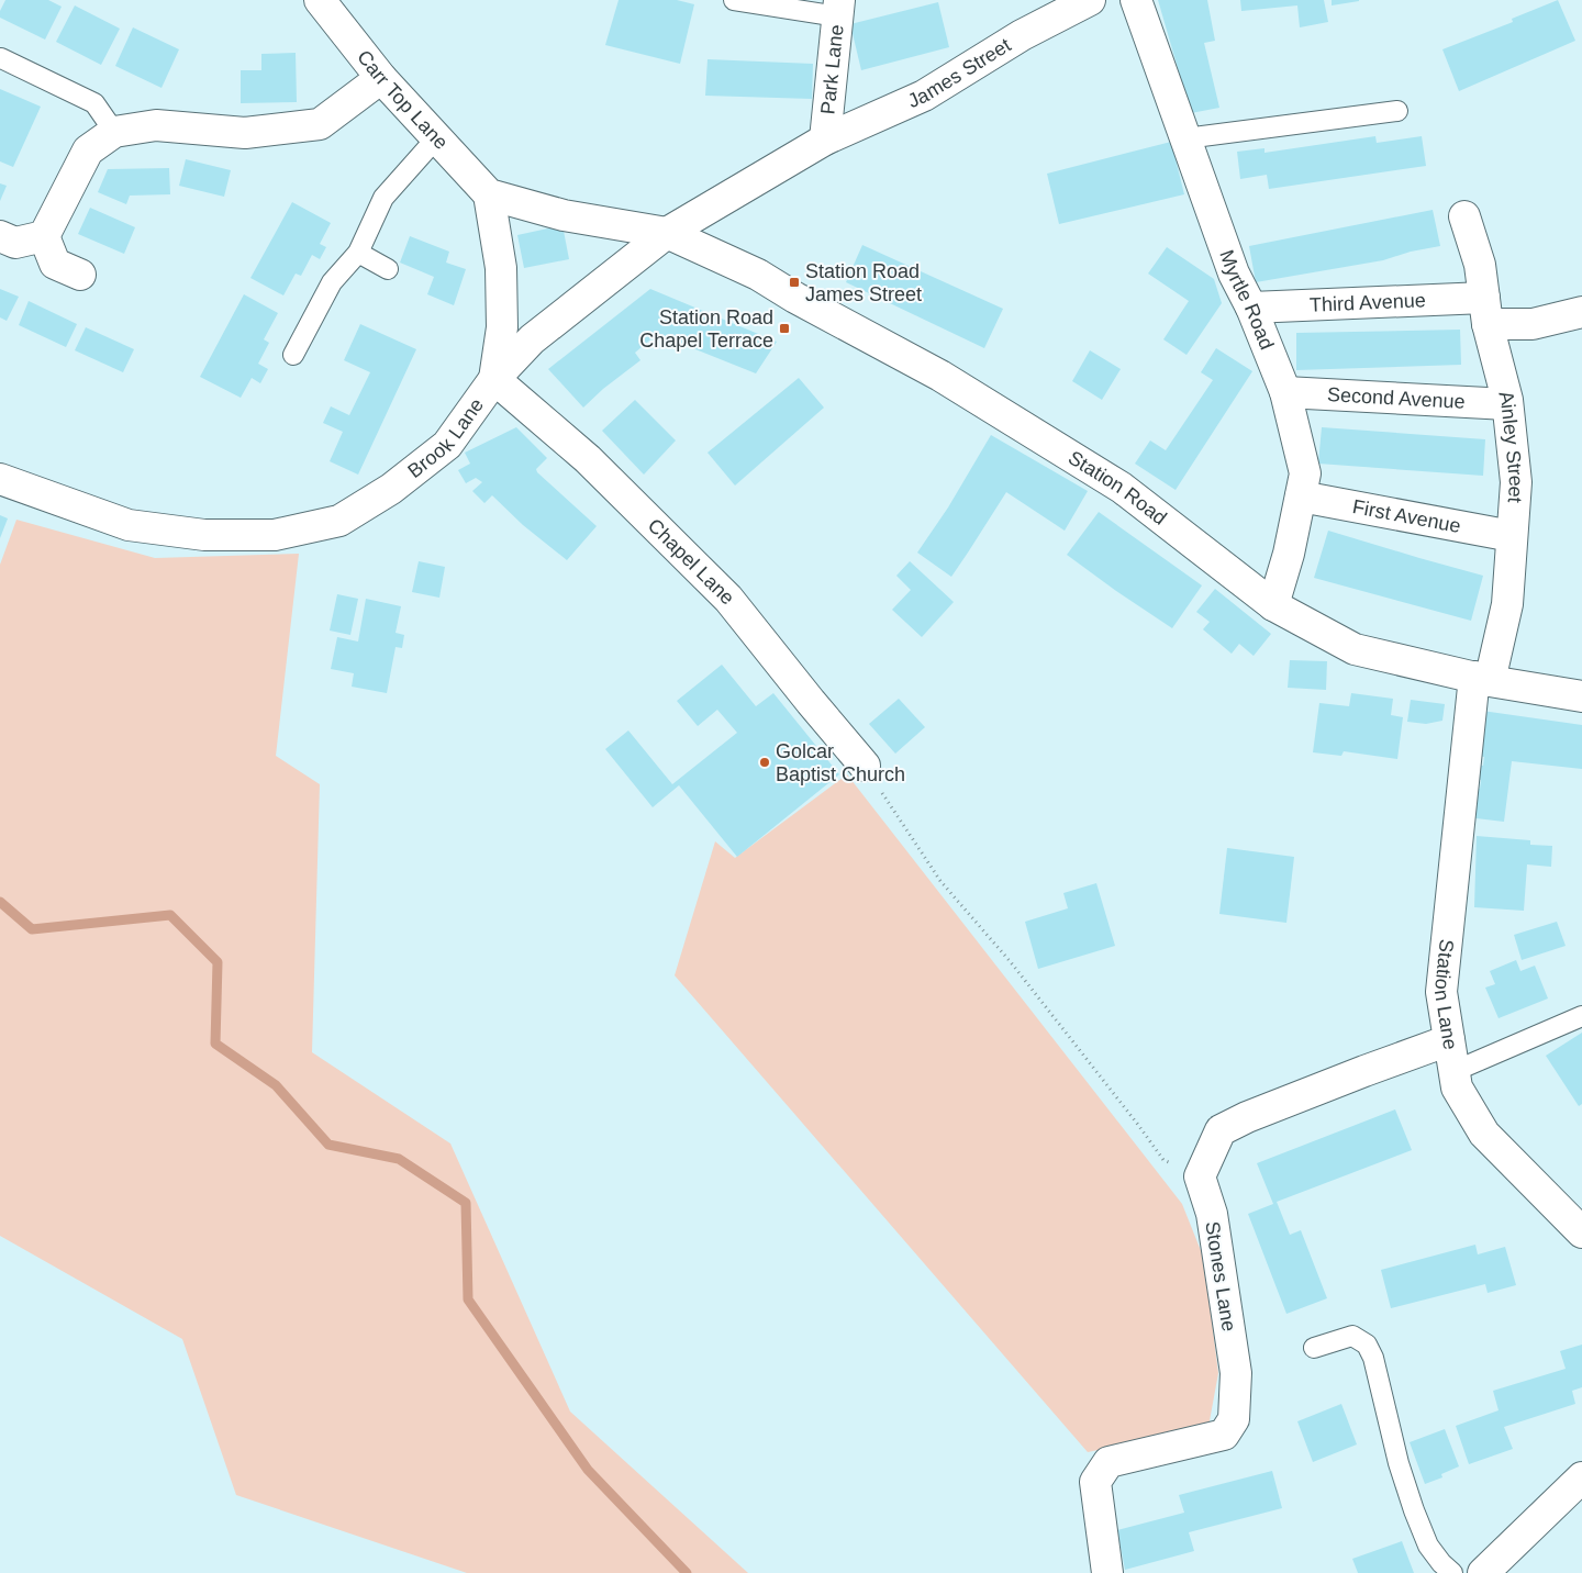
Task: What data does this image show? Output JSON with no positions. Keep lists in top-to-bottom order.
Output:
{
  "streets": {
    "street": [
      "Park Lane",
      "James Street",
      "Carr Top Lane",
      "Myrtle Road",
      "Third Avenue",
      "Second Avenue",
      "Brook Lane",
      "Ainley Street",
      "Station Road",
      "First Avenue",
      "Chapel Lane",
      "Station Lane",
      "Stones Lane"
    ]
  },
  "crossings": [
    ["Park Lane", "James Street"],
    ["Park Lane", "Brook Lane"],
    ["James Street", "Brook Lane"],
    ["Myrtle Road", "Third Avenue"],
    ["Myrtle Road", "Second Avenue"],
    ["Myrtle Road", "Station Road"],
    ["Myrtle Road", "First Avenue"],
    ["Third Avenue", "Ainley Street"],
    ["Second Avenue", "Ainley Street"],
    ["Brook Lane", "Station Road"],
    ["Brook Lane", "Chapel Lane"],
    ["Ainley Street", "Station Road"],
    ["Ainley Street", "First Avenue"],
    ["Ainley Street", "Station Lane"],
    ["Station Road", "Station Lane"]
  ],
  "places": {
    "transit": ["Station Road James Street", "Station Road Chapel Terrace"],
    "other": ["Golcar Baptist Church"]
  }
}
